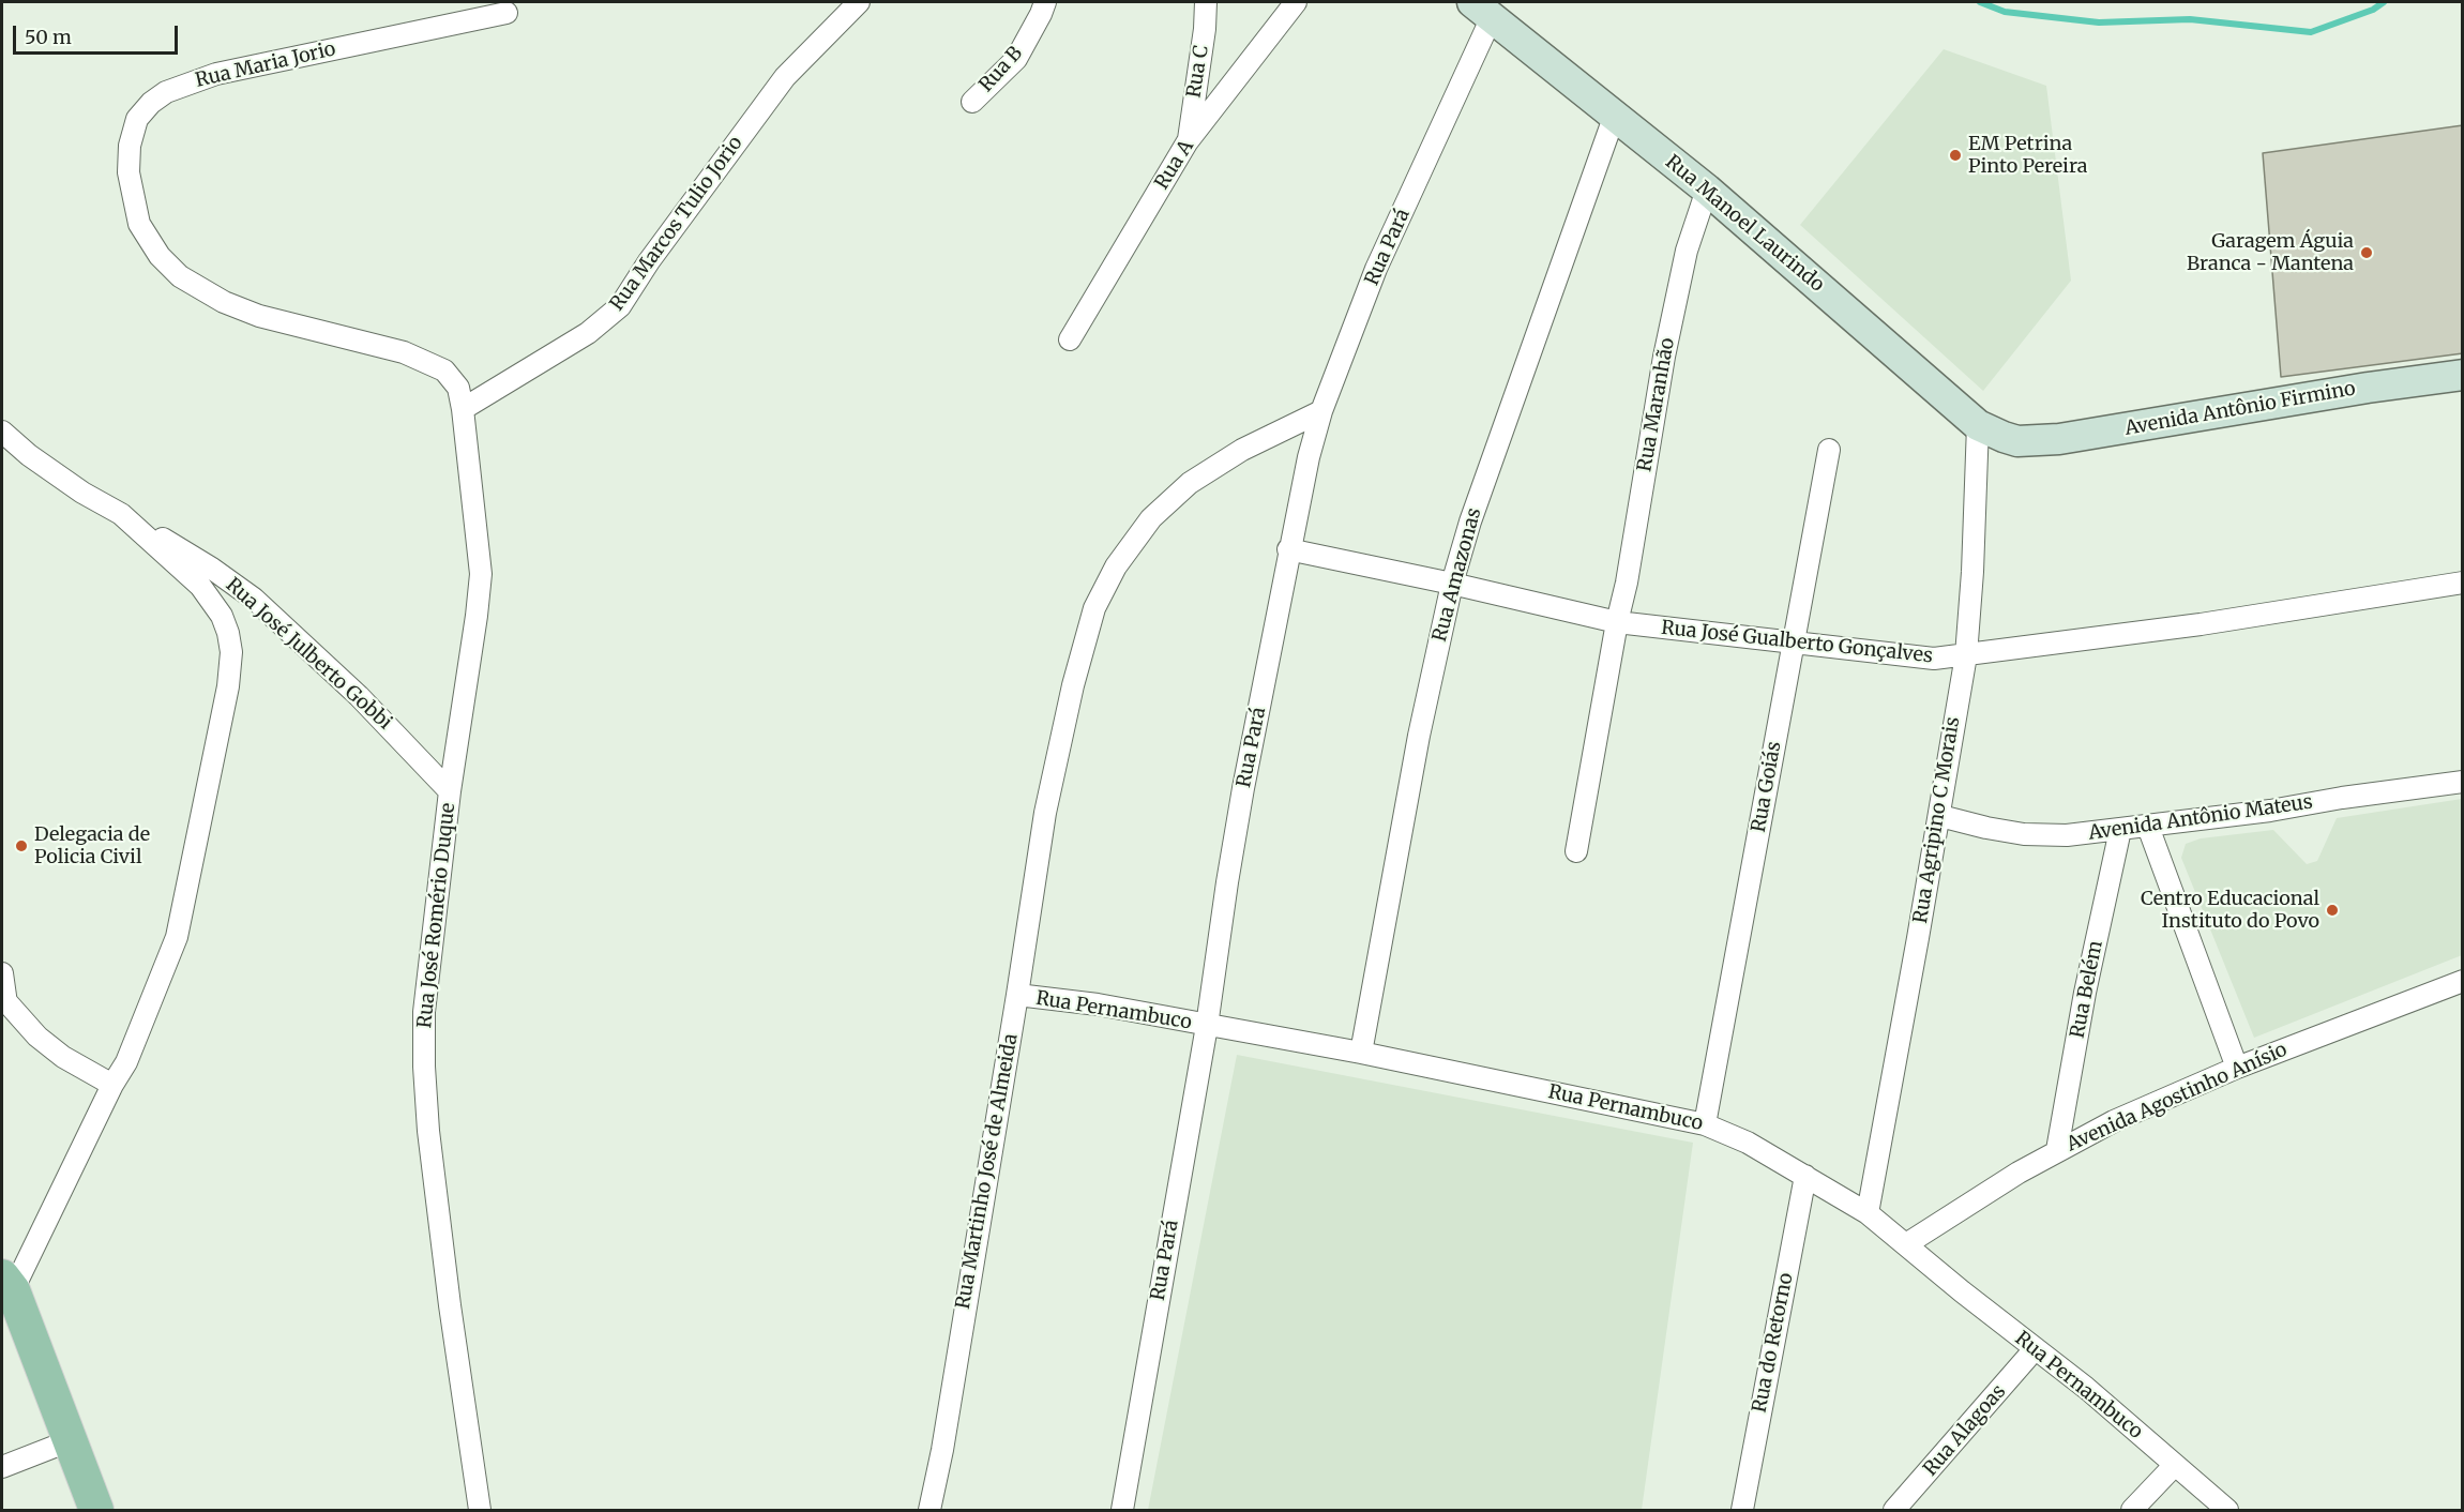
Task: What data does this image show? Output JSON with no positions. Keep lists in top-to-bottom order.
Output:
{
  "streets": {
    "street": [
      "Rua Maria Jorio",
      "Rua B",
      "Rua C",
      "Rua A",
      "Rua Marcos Tulio Jorio",
      "Rua Manoel Laurindo",
      "Rua Pará",
      "Rua Maranhão",
      "Avenida Antônio Firmino",
      "Rua Amazonas",
      "Rua José Gualberto Gonçalves",
      "Rua José Julberto Gobbi",
      "Rua Goiás",
      "Avenida Antônio Mateus",
      "Rua Agripino C Morais",
      "Rua José Romério Duque",
      "Rua Belém",
      "Rua Pernambuco",
      "Avenida Agostinho Anísio",
      "Rua Martinho José de Almeida",
      "Rua do Retorno",
      "Rua Alagoas"
    ]
  },
  "crossings": [
    ["Rua Maria Jorio", "Rua José Romério Duque"],
    ["Rua C", "Rua A"],
    ["Rua Marcos Tulio Jorio", "Rua José Romério Duque"],
    ["Rua Manoel Laurindo", "Rua Pará"],
    ["Rua Manoel Laurindo", "Rua Maranhão"],
    ["Rua Manoel Laurindo", "Avenida Antônio Firmino"],
    ["Rua Manoel Laurindo", "Rua Amazonas"],
    ["Rua Manoel Laurindo", "Rua Agripino C Morais"],
    ["Rua Pará", "Rua José Gualberto Gonçalves"],
    ["Rua Pará", "Rua Pernambuco"],
    ["Rua Pará", "Rua Martinho José de Almeida"],
    ["Rua Maranhão", "Rua José Gualberto Gonçalves"],
    ["Rua Amazonas", "Rua José Gualberto Gonçalves"],
    ["Rua Amazonas", "Rua Pernambuco"],
    ["Rua José Gualberto Gonçalves", "Rua Goiás"],
    ["Rua José Gualberto Gonçalves", "Rua Agripino C Morais"],
    ["Rua José Julberto Gobbi", "Rua José Romério Duque"],
    ["Rua Goiás", "Rua Pernambuco"],
    ["Avenida Antônio Mateus", "Rua Agripino C Morais"],
    ["Avenida Antônio Mateus", "Rua Belém"],
    ["Rua Agripino C Morais", "Rua Pernambuco"],
    ["Rua Belém", "Avenida Agostinho Anísio"],
    ["Rua Pernambuco", "Avenida Agostinho Anísio"],
    ["Rua Pernambuco", "Rua Martinho José de Almeida"],
    ["Rua Pernambuco", "Rua do Retorno"],
    ["Rua Pernambuco", "Rua Alagoas"]
  ],
  "places": [
    "EM Petrina Pinto Pereira",
    "Garagem Águia Branca - Mantena",
    "Delegacia de Policia Civil",
    "Centro Educacional Instituto do Povo"
  ],
  "scale_bar": "50 m"
}
